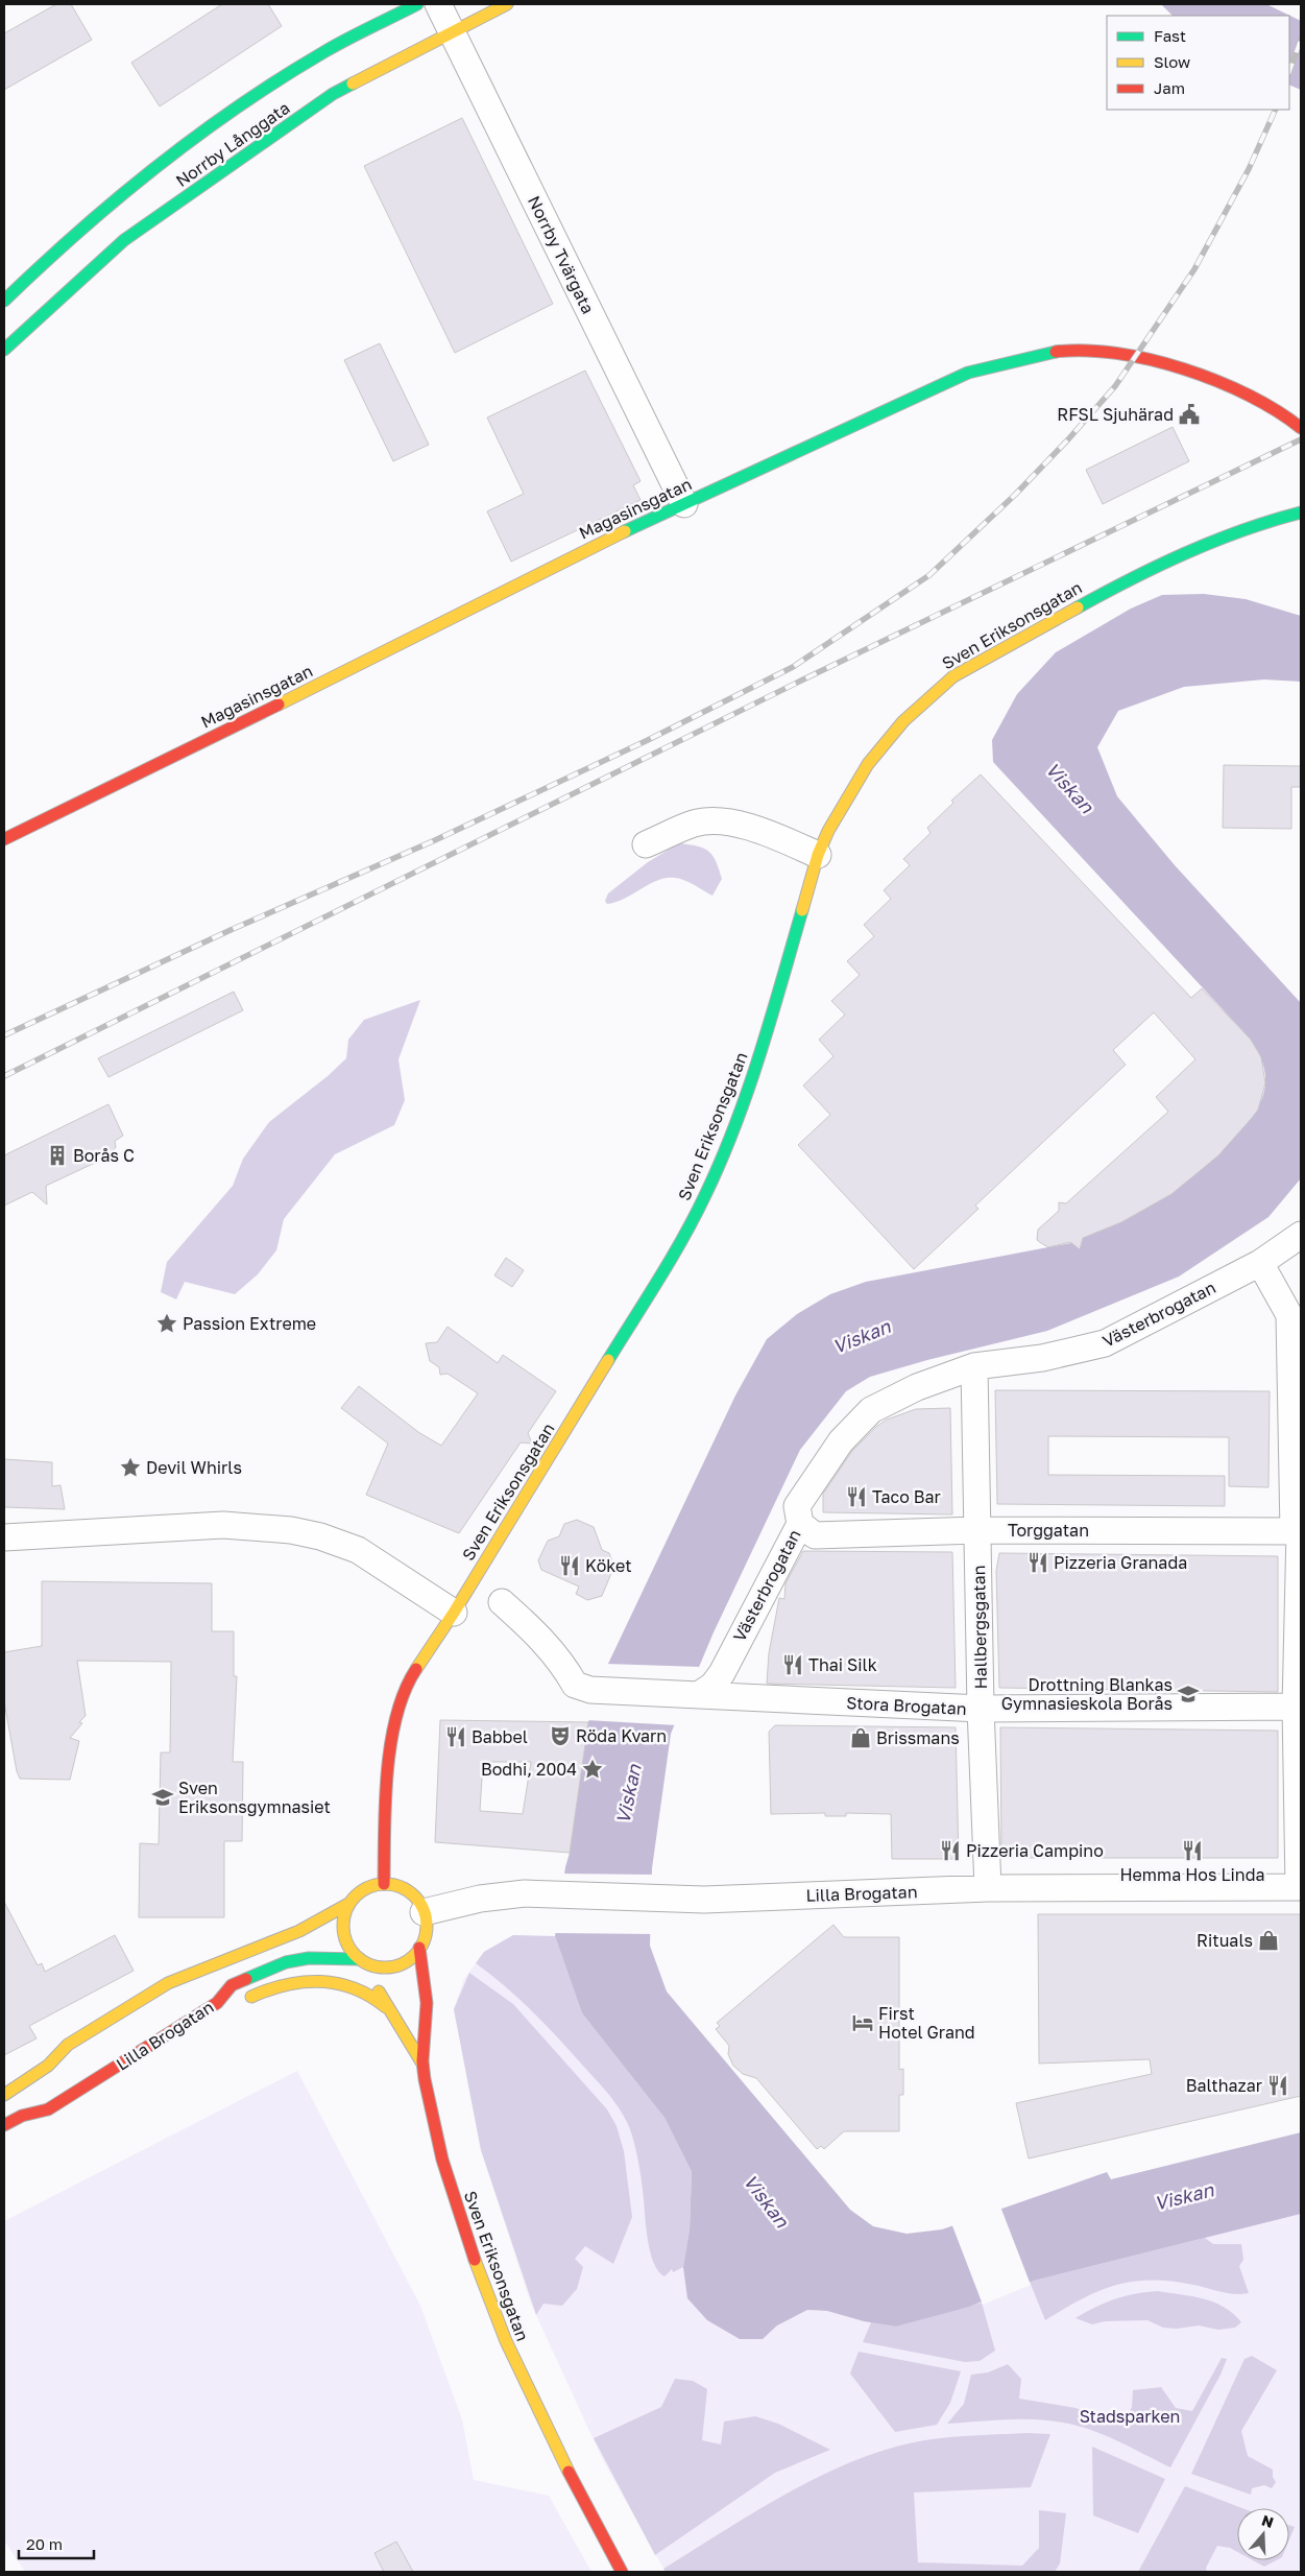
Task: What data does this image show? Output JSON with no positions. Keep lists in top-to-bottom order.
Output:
{
  "streets": {
    "street": [
      "Norrby Långgata",
      "Norrby Tvärgata",
      "Magasinsgatan",
      "Sven Eriksonsgatan",
      "Västerbrogatan",
      "Torggatan",
      "Hallbergsgatan",
      "Stora Brogatan",
      "Lilla Brogatan"
    ]
  },
  "crossings": [
    ["Norrby Långgata", "Norrby Tvärgata"],
    ["Norrby Tvärgata", "Magasinsgatan"],
    ["Sven Eriksonsgatan", "Lilla Brogatan"],
    ["Västerbrogatan", "Torggatan"],
    ["Västerbrogatan", "Hallbergsgatan"],
    ["Västerbrogatan", "Stora Brogatan"],
    ["Torggatan", "Hallbergsgatan"],
    ["Hallbergsgatan", "Stora Brogatan"],
    ["Hallbergsgatan", "Lilla Brogatan"]
  ],
  "water": ["Viskan"],
  "parks": ["Stadsparken"],
  "places": {
    "public building": ["RFSL Sjuhärad"],
    "building": ["Borås C"],
    "place": ["Passion Extreme", "Devil Whirls", "Bodhi, 2004"],
    "restaurant": [
      "Taco Bar",
      "Pizzeria Granada",
      "Köket",
      "Thai Silk",
      "Babbel",
      "Pizzeria Campino",
      "Hemma Hos Linda",
      "Balthazar"
    ],
    "school or university": ["Drottning Blankas Gymnasieskola Borås", "Sven Eriksonsgymnasiet"],
    "theatre": ["Röda Kvarn"],
    "shop": ["Brissmans", "Rituals"],
    "hotel": ["First Hotel Grand"]
  },
  "legend": ["Fast", "Slow", "Jam"],
  "scale_bar": "20 m",
  "north": "top"
}
